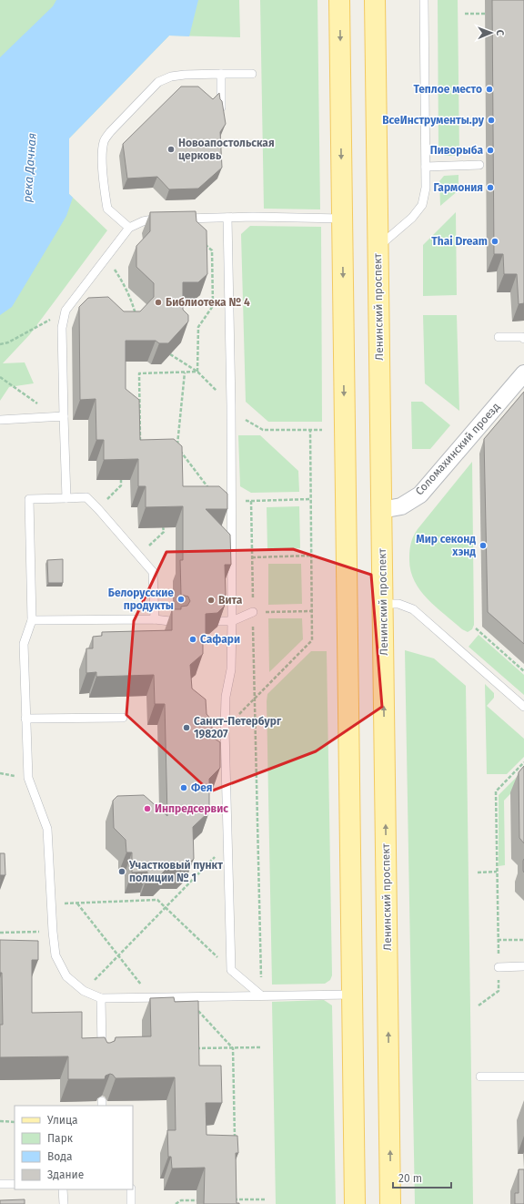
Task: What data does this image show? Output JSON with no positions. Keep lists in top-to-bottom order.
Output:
{
  "streets": {
    "main road": ["Ленинский проспект"],
    "street": ["Соломахинский проезд"]
  },
  "crossings": [
    ["Ленинский проспект", "Соломахинский проезд"]
  ],
  "water": ["река Дачная"],
  "places": [
    "Теплое место",
    "ВсеИнструменты.ру",
    "Новоапостольская церковь",
    "Пиворыба",
    "Гармония",
    "Thai Dream",
    "Библиотека № 4",
    "Мир секонд хэнд",
    "Белорусские продукты",
    "Вита",
    "Сафари",
    "Санкт-Петербург 198207",
    "Фея",
    "Инпредсервис",
    "Участковый пункт полиции № 1"
  ],
  "legend": [
    "Улица",
    "Парк",
    "Вода",
    "Здание"
  ],
  "scale_bar": "20 m",
  "north": "right"
}
